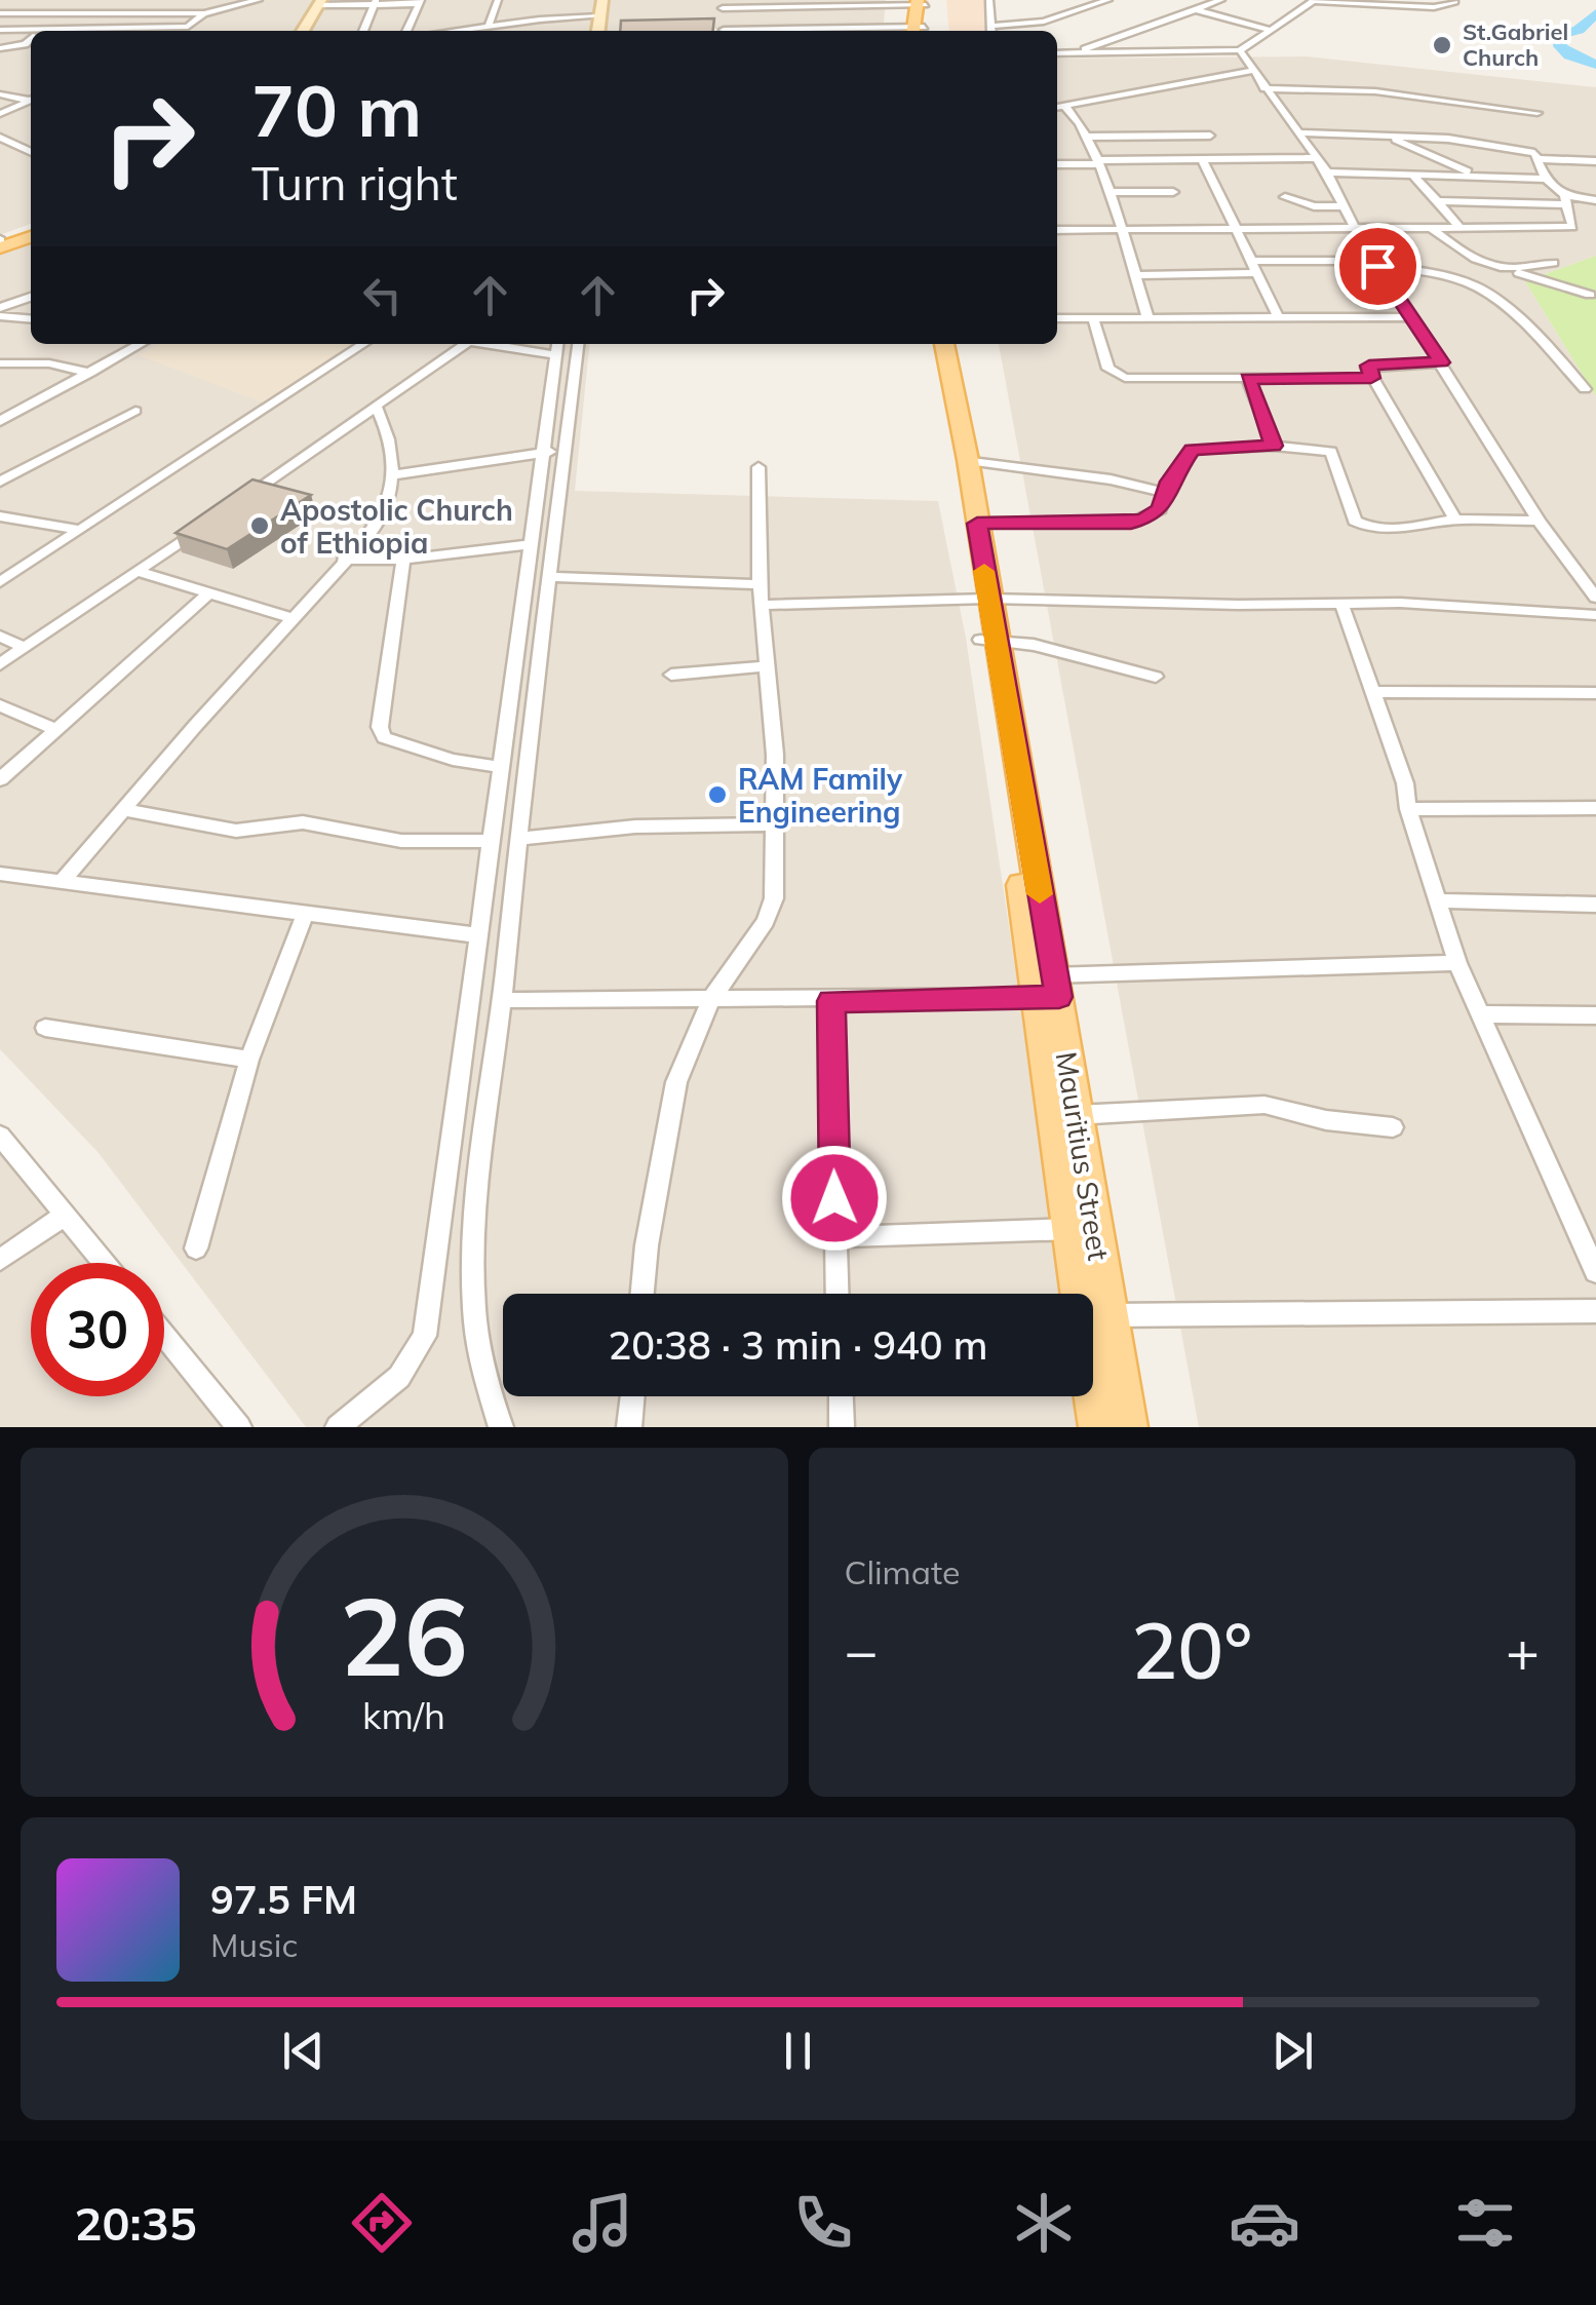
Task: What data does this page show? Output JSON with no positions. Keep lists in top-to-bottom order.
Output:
{
  "streets": {
    "main road": ["Mauritius Street"]
  },
  "places": ["St.Gabriel Church", "Apostolic Church of Ethiopia", "RAM Family Engineering"],
  "page": {
    "turn": ["70 m", "Turn right"],
    "limit": "30",
    "trip": "20:38 · 3 min · 940 m",
    "tile": "Climate",
    "heat": ["−", "20°", "+"],
    "song": ["97.5 FM", "Music"],
    "tabs": "20:35",
    "gauge": ["26", "km/h"]
  }
}
